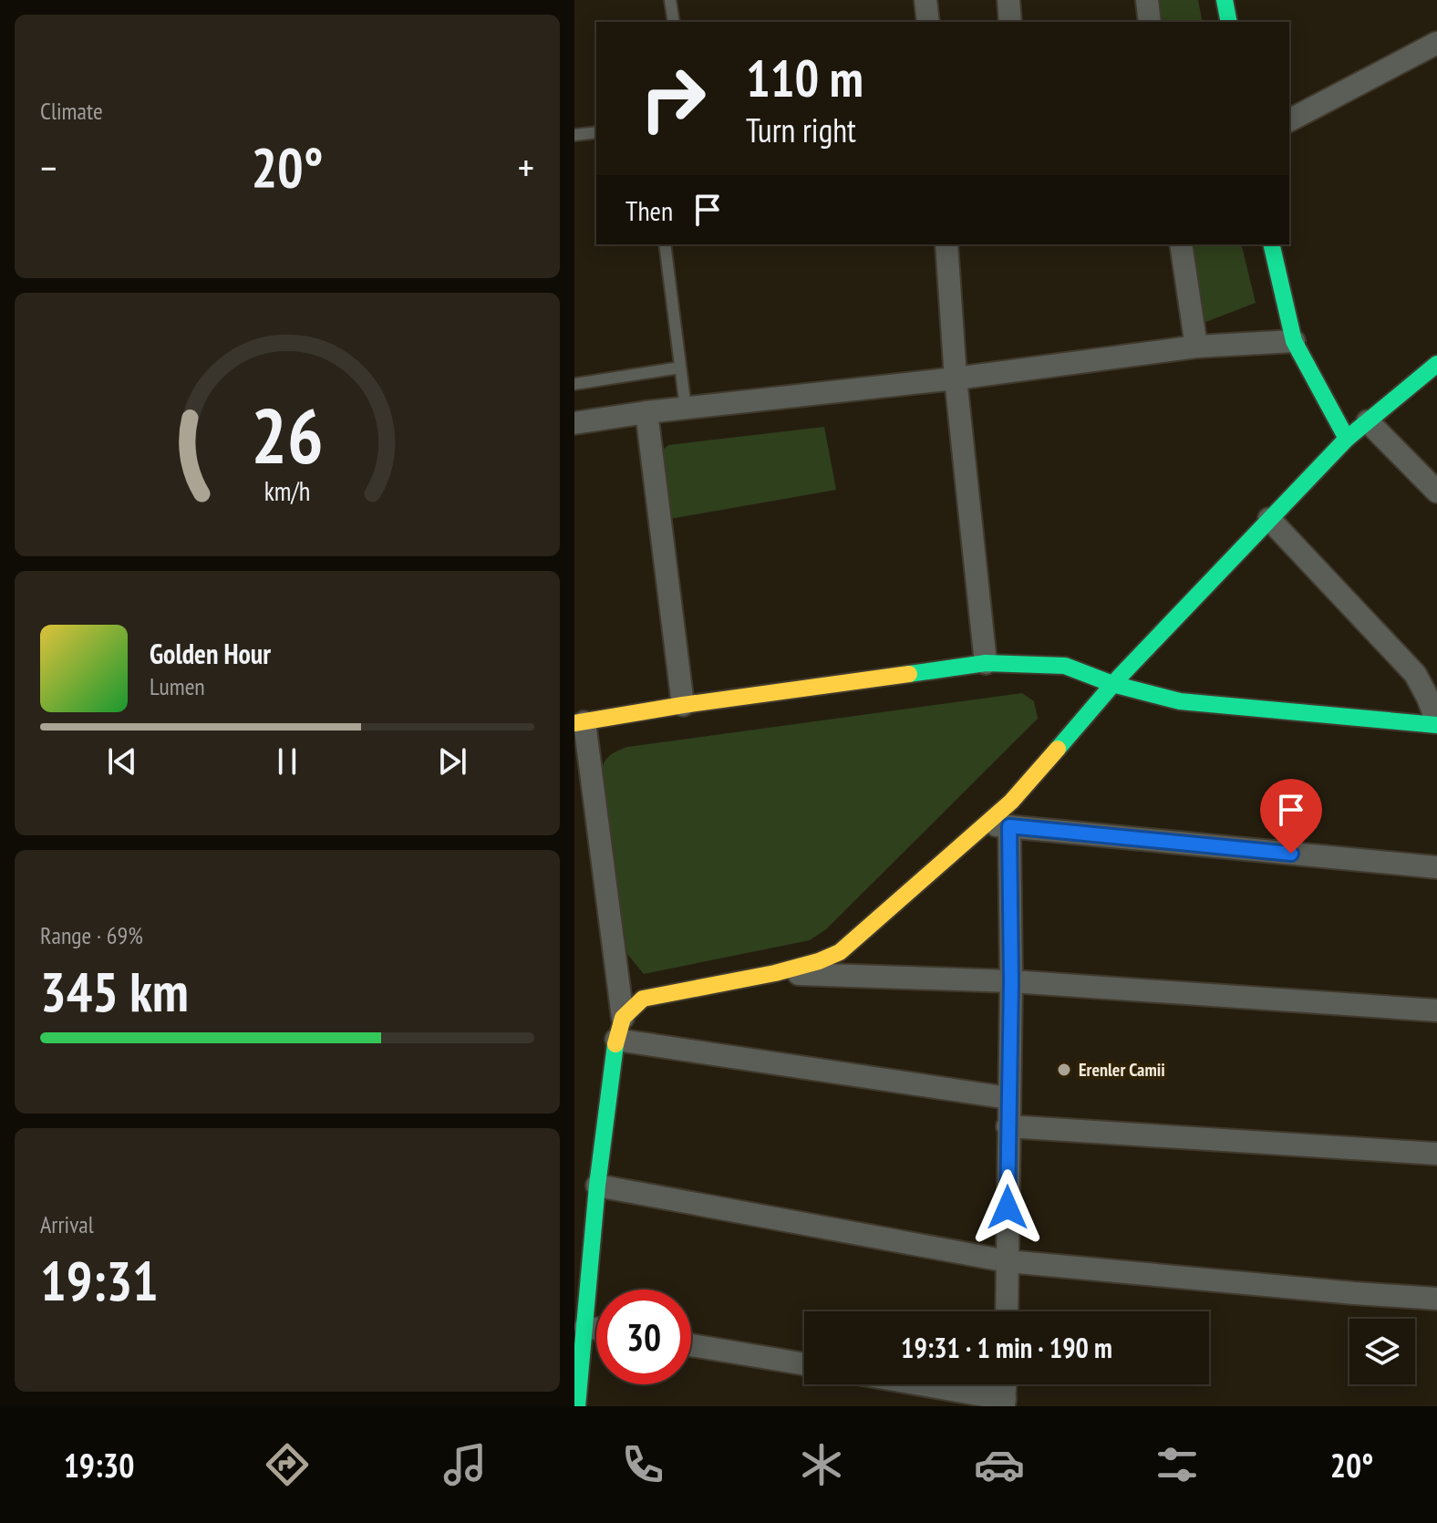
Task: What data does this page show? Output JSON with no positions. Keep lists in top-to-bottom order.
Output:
{
  "places": ["Erenler Camii"],
  "page": {
    "tile": [
      "Climate",
      ["Range · 69%", "345 km"],
      ["Arrival", "19:31"]
    ],
    "turn": ["110 m", "Turn right"],
    "heat": ["−", "20°", "+"],
    "then": "Then",
    "song": ["Golden Hour", "Lumen"],
    "limit": "30",
    "trip": "19:31 · 1 min · 190 m",
    "tabs": ["19:30", "20°"],
    "gauge": ["26", "km/h"]
  }
}
